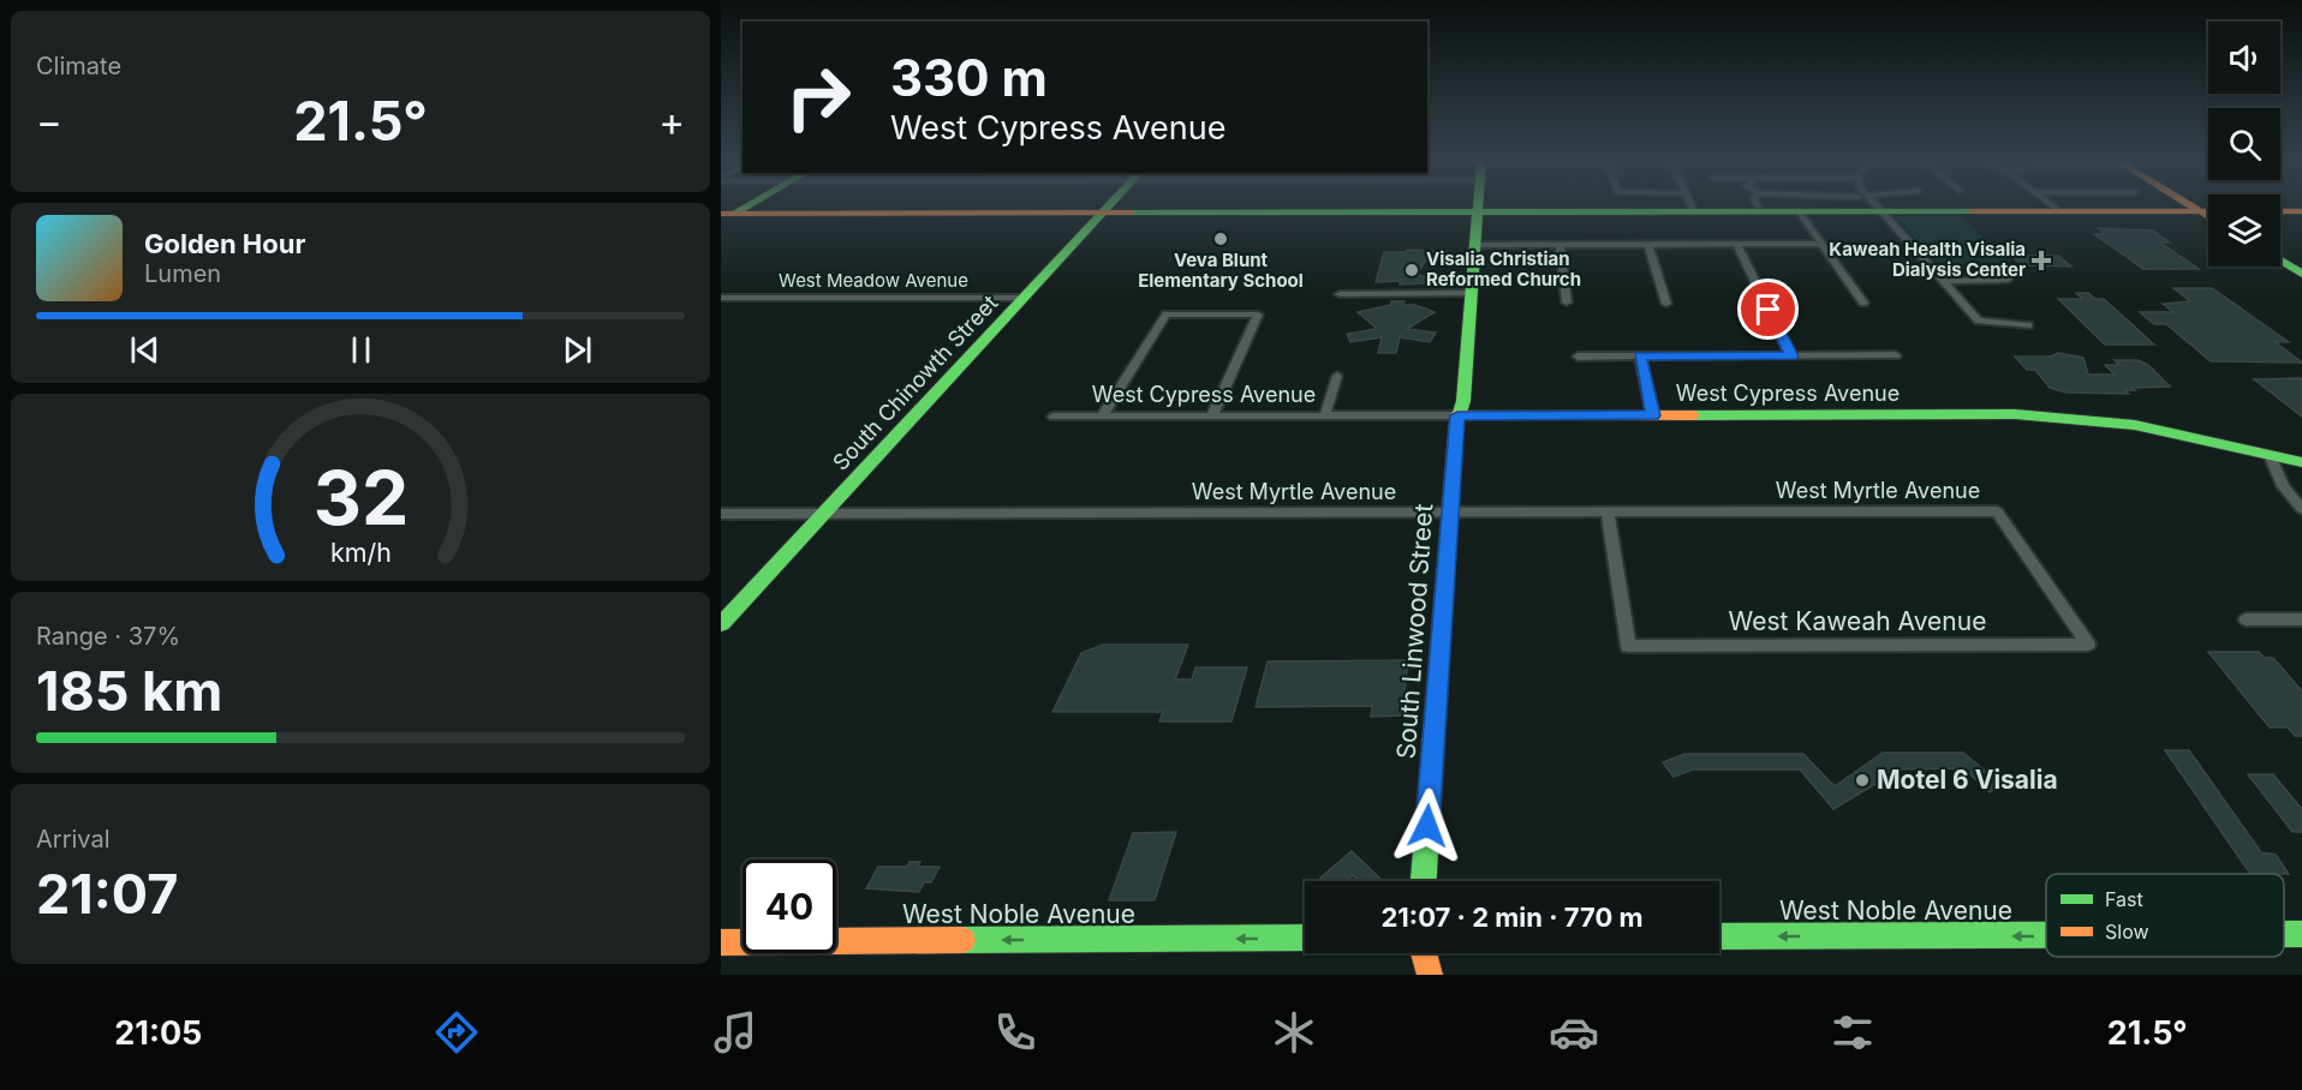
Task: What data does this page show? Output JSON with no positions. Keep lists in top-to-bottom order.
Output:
{
  "streets": {
    "street": [
      "West Meadow Avenue",
      "South Chinowth Street",
      "West Cypress Avenue",
      "West Myrtle Avenue",
      "West Kaweah Avenue",
      "South Linwood Street",
      "West Noble Avenue"
    ]
  },
  "crossings": [
    ["West Meadow Avenue", "South Chinowth Street"],
    ["South Chinowth Street", "West Myrtle Avenue"],
    ["West Cypress Avenue", "South Linwood Street"],
    ["West Myrtle Avenue", "West Kaweah Avenue"],
    ["West Myrtle Avenue", "South Linwood Street"]
  ],
  "one_way": ["West Noble Avenue"],
  "places": {
    "other": ["Veva Blunt Elementary School", "Visalia Christian Reformed Church", "Motel 6 Visalia"],
    "health": ["Kaweah Health Visalia Dialysis Center"]
  },
  "legend": ["Fast", "Slow"],
  "page": {
    "tile": [
      "Climate",
      ["Range · 37%", "185 km"],
      ["Arrival", "21:07"]
    ],
    "turn": ["330 m", "West Cypress Avenue"],
    "heat": ["−", "21.5°", "+"],
    "song": ["Golden Hour", "Lumen"],
    "limit": "40",
    "trip": "21:07 · 2 min · 770 m",
    "tabs": ["21:05", "21.5°"],
    "gauge": ["32", "km/h"]
  }
}
